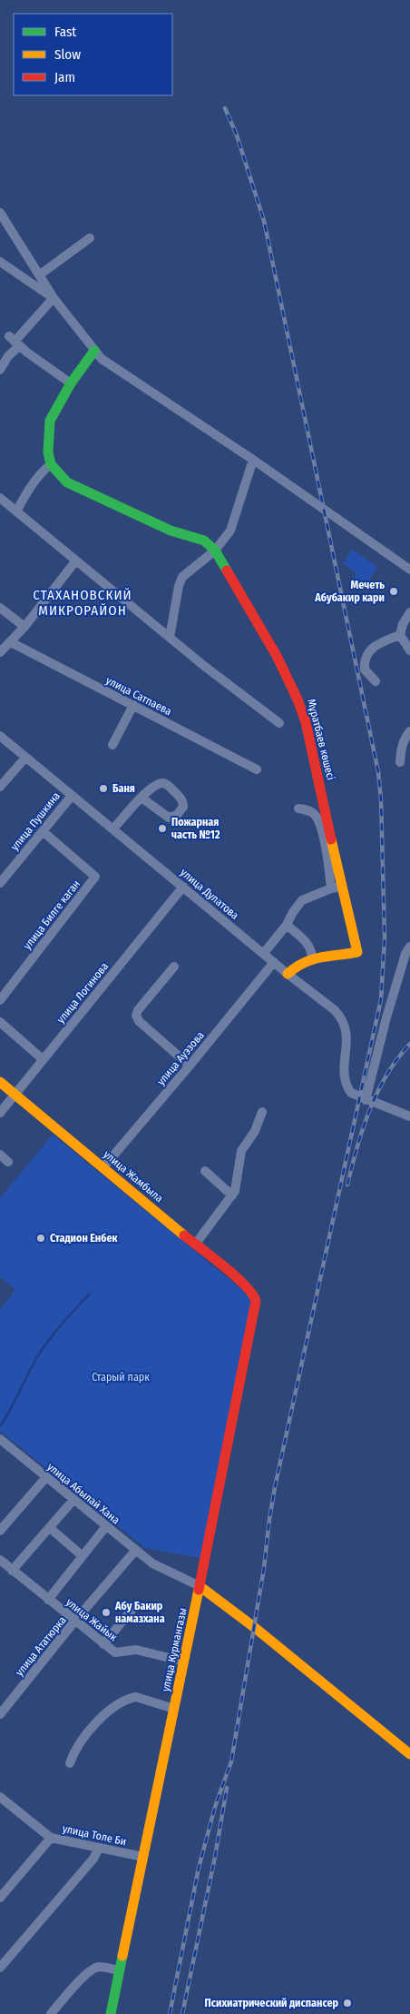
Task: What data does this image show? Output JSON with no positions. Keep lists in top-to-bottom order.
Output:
{
  "streets": {
    "street": [
      "улица Сатпаева",
      "Мұратбаев көшесі",
      "улица Пушкина",
      "улица Дулатова",
      "улица Билге каган",
      "улица Логинова",
      "улица Ауэзова",
      "улица Жамбыла",
      "улица Абылай Хана",
      "улица Жайык",
      "улица Ататюрка",
      "улица Курмангазы",
      "улица Толе Би"
    ]
  },
  "crossings": [
    ["улица Пушкина", "улица Дулатова"],
    ["улица Пушкина", "улица Билге каган"],
    ["улица Дулатова", "улица Логинова"],
    ["улица Дулатова", "улица Ауэзова"],
    ["улица Логинова", "улица Жамбыла"],
    ["улица Ауэзова", "улица Жамбыла"],
    ["улица Жамбыла", "улица Курмангазы"],
    ["улица Абылай Хана", "улица Ататюрка"],
    ["улица Абылай Хана", "улица Курмангазы"],
    ["улица Жайык", "улица Ататюрка"],
    ["улица Жайык", "улица Курмангазы"],
    ["улица Курмангазы", "улица Толе Би"]
  ],
  "districts": ["СТАХАНОВСКИЙ МИКРОРАЙОН"],
  "parks": ["Старый парк"],
  "places": [
    "Мечеть Абубакир кари",
    "Баня",
    "Пожарная часть №12",
    "Стадион Енбек",
    "Абу Бакир намазхана",
    "Психиатрический диспансер"
  ],
  "legend": ["Fast", "Slow", "Jam"]
}
